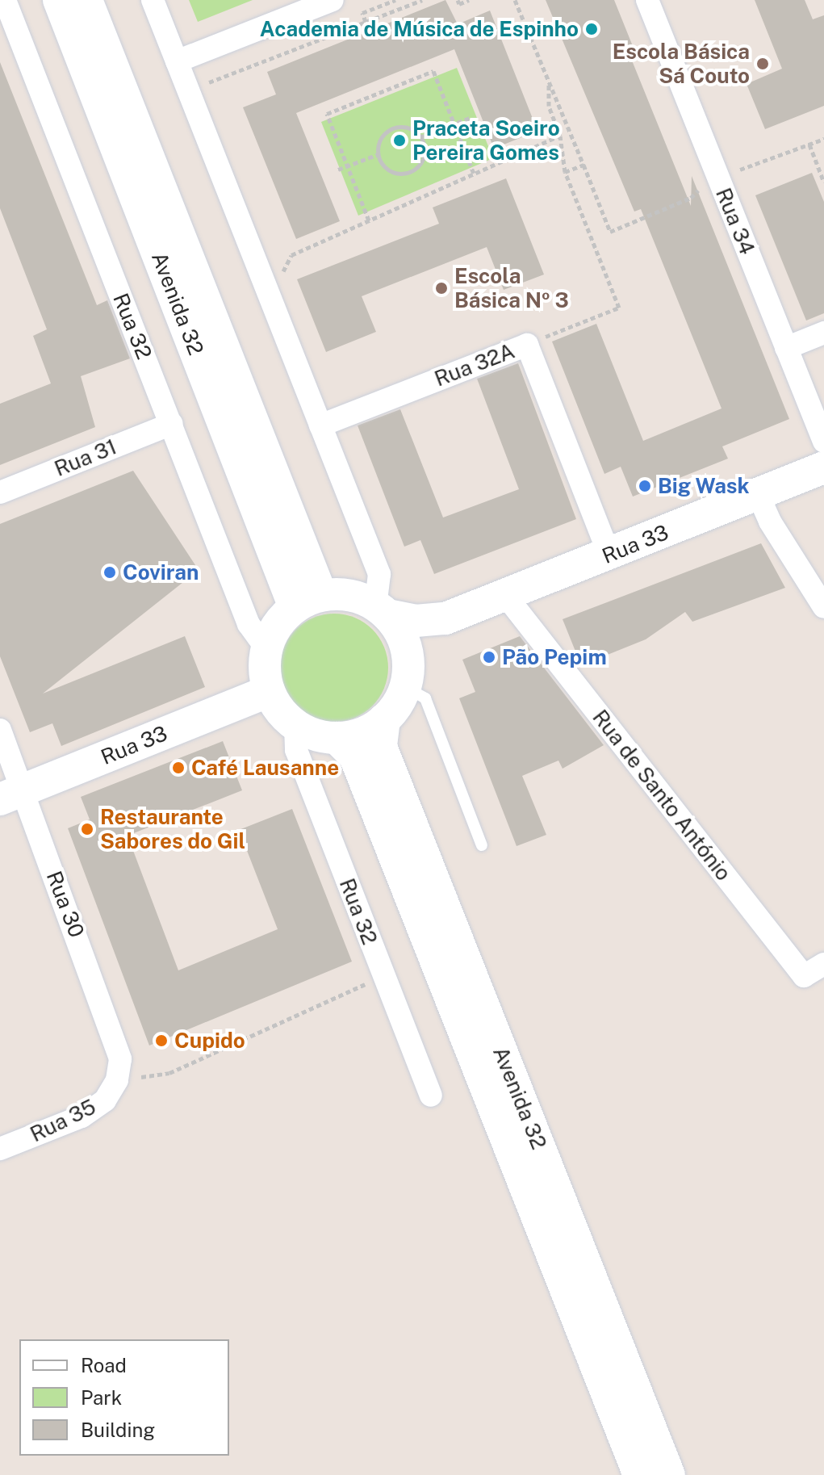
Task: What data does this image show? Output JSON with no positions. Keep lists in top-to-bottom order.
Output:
{
  "streets": {
    "main road": ["Avenida 32", "Rua 33"],
    "street": [
      "Rua 34",
      "Rua 32",
      "Rua 32A",
      "Rua 31",
      "Rua de Santo António",
      "Rua 30",
      "Rua 35"
    ]
  },
  "crossings": [
    ["Avenida 32", "Rua 32"],
    ["Avenida 32", "Rua 33"],
    ["Rua 32", "Rua 31"],
    ["Rua 32", "Rua 33"],
    ["Rua 32A", "Rua 33"],
    ["Rua 33", "Rua de Santo António"],
    ["Rua 33", "Rua 30"],
    ["Rua 30", "Rua 35"]
  ],
  "places": [
    "Academia de Música de Espinho",
    "Escola Básica Sá Couto",
    "Praceta Soeiro Pereira Gomes",
    "Escola Básica Nº 3",
    "Big Wask",
    "Coviran",
    "Pão Pepim",
    "Café Lausanne",
    "Restaurante Sabores do Gil",
    "Cupido"
  ],
  "legend": ["Road", "Park", "Building"]
}
